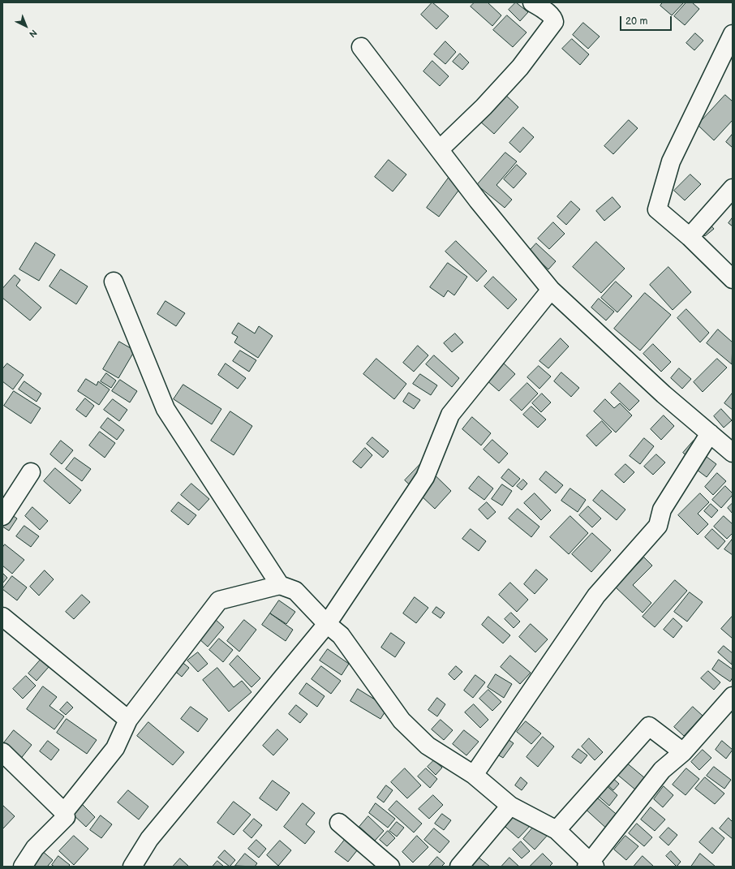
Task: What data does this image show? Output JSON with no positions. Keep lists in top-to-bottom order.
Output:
{
  "scale_bar": "20 m",
  "north": "bottom right"
}
